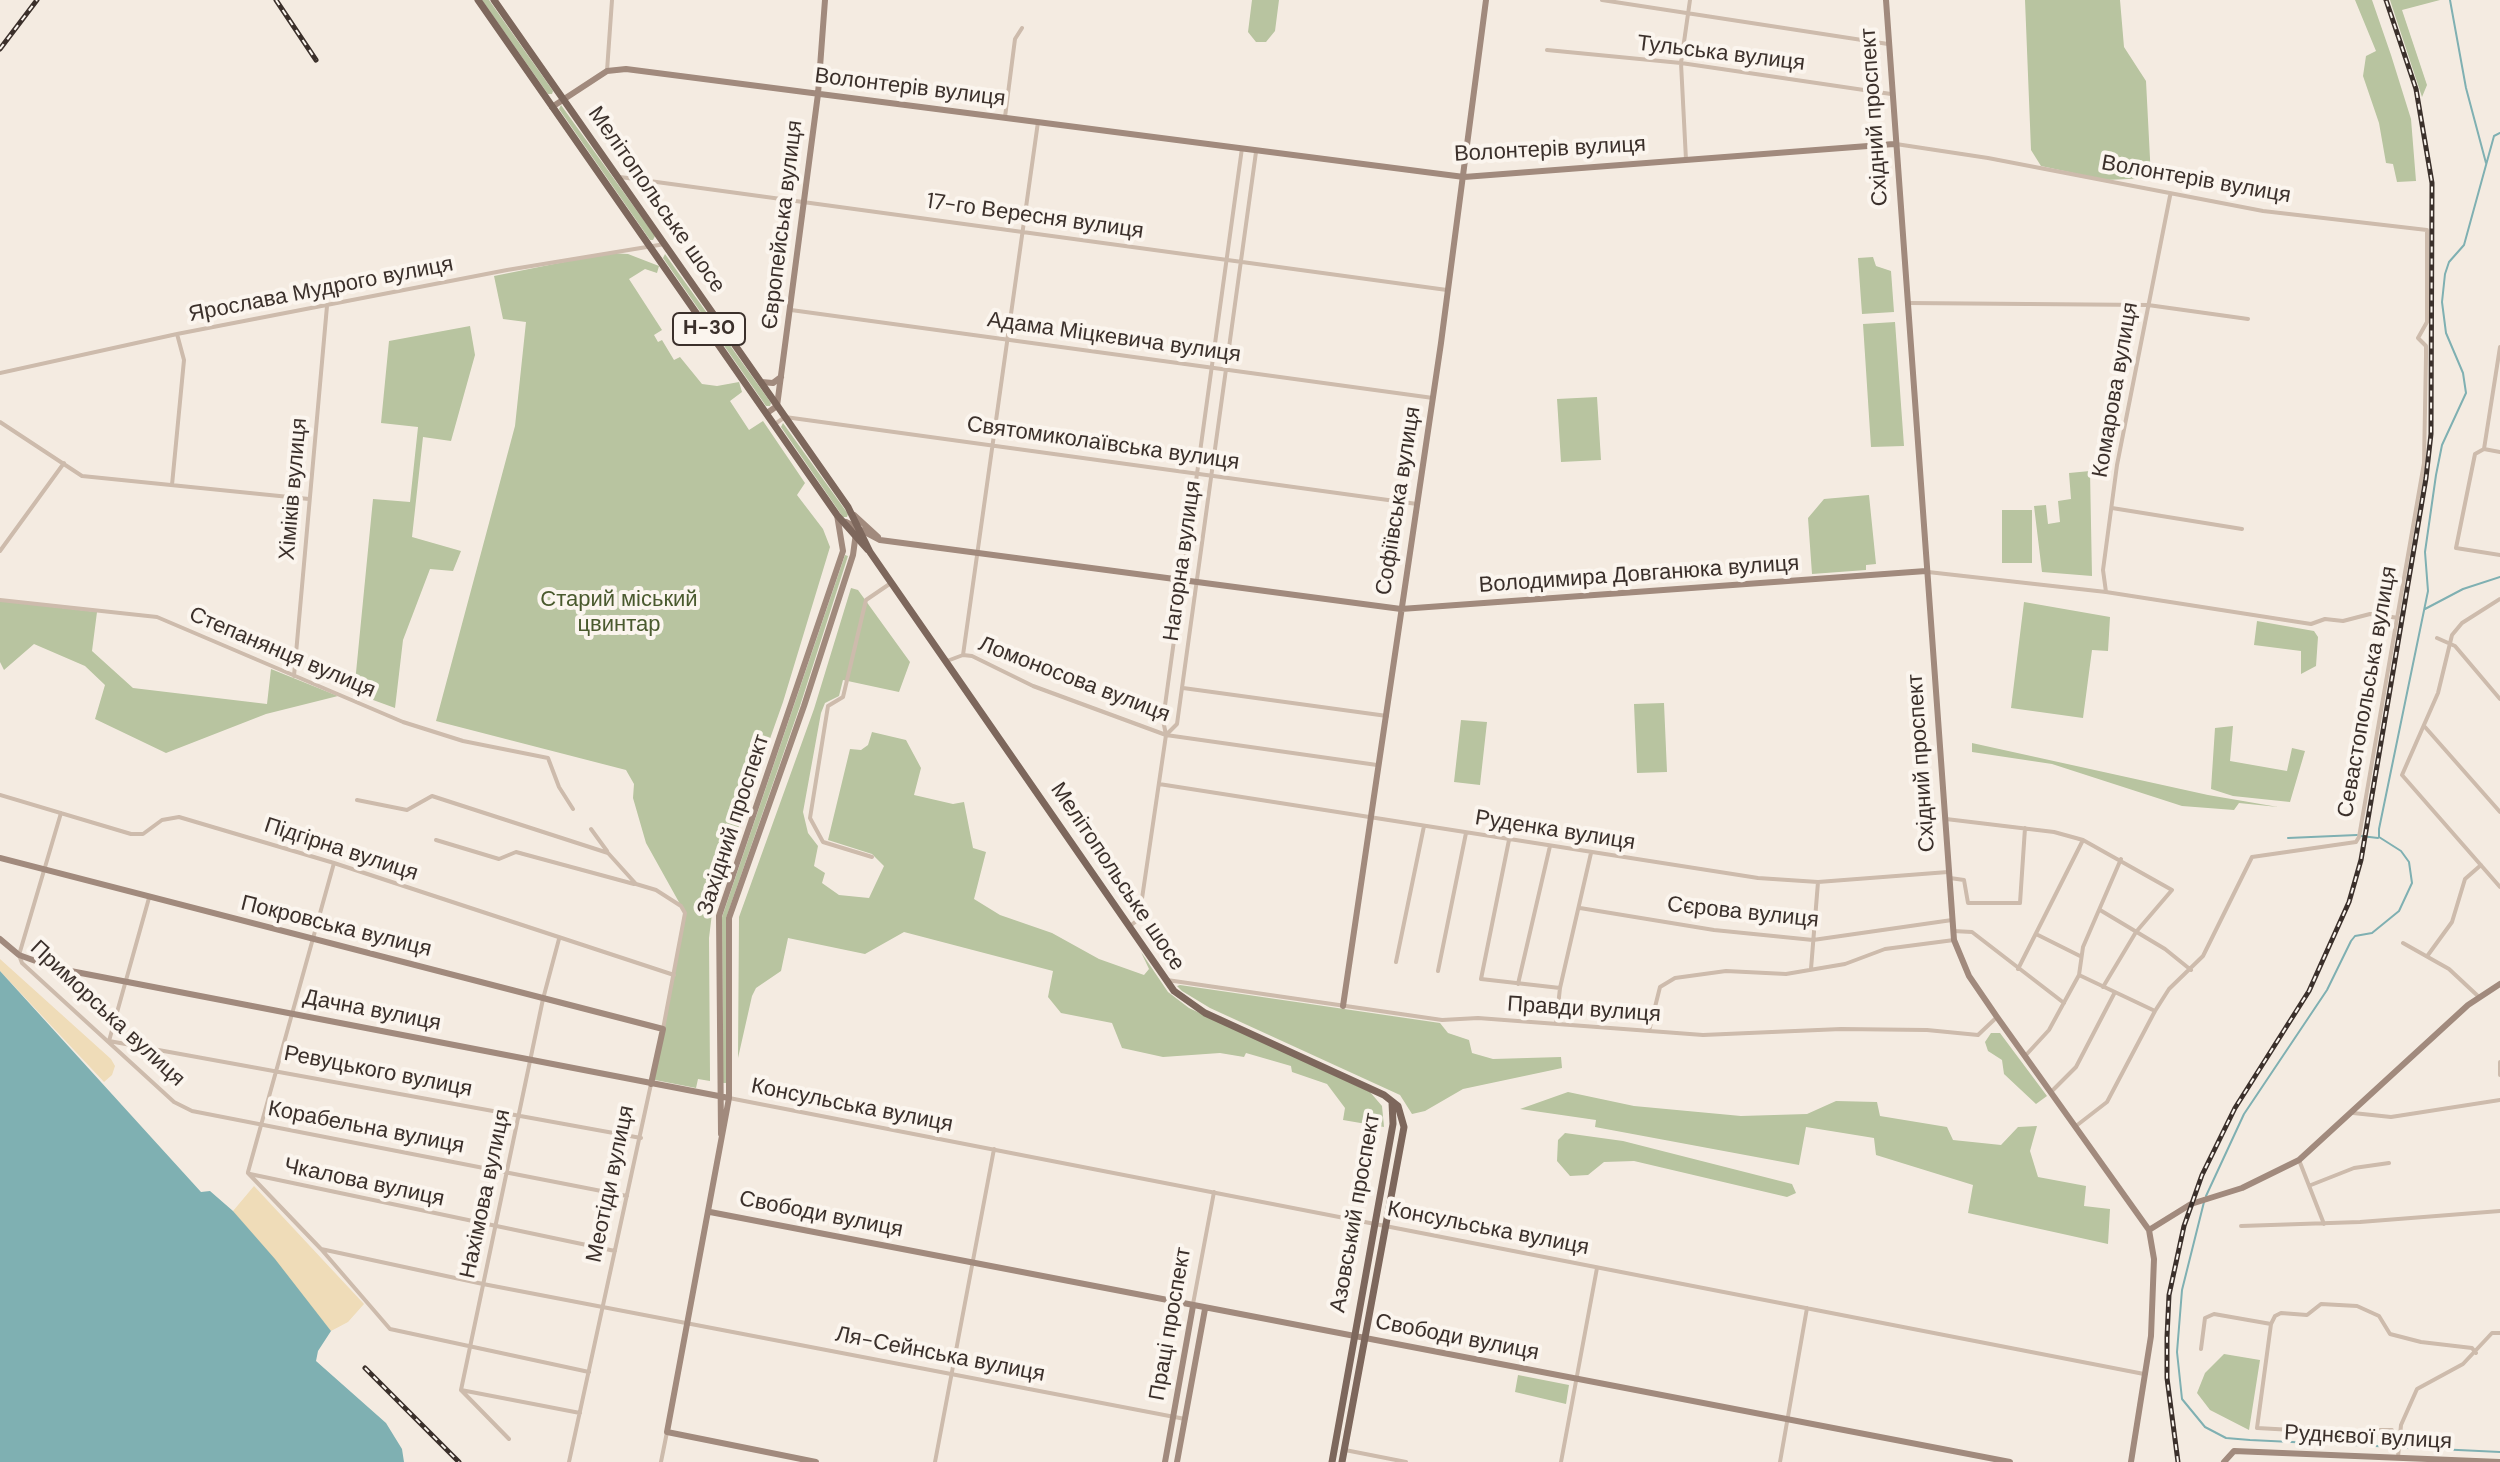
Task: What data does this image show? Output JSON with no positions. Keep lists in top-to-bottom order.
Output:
{
  "streets": {
    "main road": [
      "Волонтерів вулиця",
      "Східний проспект",
      "Мелітопольське шосе",
      "Європейська вулиця",
      "Н-30",
      "Софіївська вулиця",
      "Володимира Довганюка вулиця",
      "Західний проспект",
      "Покровська вулиця",
      "Дачна вулиця",
      "Приморська вулиця",
      "Меотіди вулиця",
      "Азовський проспект",
      "Свободи вулиця",
      "Праці проспект",
      "Руднєвої вулиця"
    ],
    "street": [
      "Тульська вулиця",
      "17-го Вересня вулиця",
      "Ярослава Мудрого вулиця",
      "Адама Міцкевича вулиця",
      "Комарова вулиця",
      "Святомиколаївська вулиця",
      "Хіміків вулиця",
      "Нагорна вулиця",
      "Степанянця вулиця",
      "Ломоносова вулиця",
      "Севастопольська вулиця",
      "Руденка вулиця",
      "Підгірна вулиця",
      "Сєрова вулиця",
      "Правди вулиця",
      "Ревуцького вулиця",
      "Консульська вулиця",
      "Корабельна вулиця",
      "Чкалова вулиця",
      "Нахімова вулиця",
      "Ля-Сейнська вулиця"
    ]
  },
  "crossings": [
    ["Тульська вулиця", "Східний проспект"],
    ["Волонтерів вулиця", "Східний проспект"],
    ["Волонтерів вулиця", "Європейська вулиця"],
    ["Волонтерів вулиця", "Комарова вулиця"],
    ["Волонтерів вулиця", "Софіївська вулиця"],
    ["Волонтерів вулиця", "Нагорна вулиця"],
    ["Волонтерів вулиця", "Севастопольська вулиця"],
    ["Східний проспект", "Володимира Довганюка вулиця"],
    ["Східний проспект", "Севастопольська вулиця"],
    ["Східний проспект", "Руденка вулиця"],
    ["Східний проспект", "Сєрова вулиця"],
    ["Східний проспект", "Правди вулиця"],
    ["Східний проспект", "Консульська вулиця"],
    ["Мелітопольське шосе", "17-го Вересня вулиця"],
    ["Мелітопольське шосе", "Європейська вулиця"],
    ["Мелітопольське шосе", "Ярослава Мудрого вулиця"],
    ["Мелітопольське шосе", "Святомиколаївська вулиця"],
    ["Мелітопольське шосе", "Нагорна вулиця"],
    ["Мелітопольське шосе", "Ломоносова вулиця"],
    ["Мелітопольське шосе", "Західний проспект"],
    ["Мелітопольське шосе", "Правди вулиця"],
    ["Мелітопольське шосе", "Азовський проспект"],
    ["17-го Вересня вулиця", "Європейська вулиця"],
    ["17-го Вересня вулиця", "Софіївська вулиця"],
    ["17-го Вересня вулиця", "Нагорна вулиця"],
    ["Європейська вулиця", "Адама Міцкевича вулиця"],
    ["Ярослава Мудрого вулиця", "Хіміків вулиця"],
    ["Адама Міцкевича вулиця", "Софіївська вулиця"],
    ["Адама Міцкевича вулиця", "Нагорна вулиця"],
    ["Комарова вулиця", "Володимира Довганюка вулиця"],
    ["Святомиколаївська вулиця", "Софіївська вулиця"],
    ["Святомиколаївська вулиця", "Нагорна вулиця"],
    ["Хіміків вулиця", "Степанянця вулиця"],
    ["Софіївська вулиця", "Володимира Довганюка вулиця"],
    ["Софіївська вулиця", "Ломоносова вулиця"],
    ["Софіївська вулиця", "Руденка вулиця"],
    ["Софіївська вулиця", "Правди вулиця"],
    ["Нагорна вулиця", "Володимира Довганюка вулиця"],
    ["Нагорна вулиця", "Ломоносова вулиця"],
    ["Нагорна вулиця", "Руденка вулиця"],
    ["Володимира Довганюка вулиця", "Севастопольська вулиця"],
    ["Західний проспект", "Дачна вулиця"],
    ["Західний проспект", "Консульська вулиця"],
    ["Західний проспект", "Свободи вулиця"],
    ["Західний проспект", "Ля-Сейнська вулиця"],
    ["Підгірна вулиця", "Меотіди вулиця"],
    ["Підгірна вулиця", "Нахімова вулиця"],
    ["Покровська вулиця", "Меотіди вулиця"],
    ["Покровська вулиця", "Нахімова вулиця"],
    ["Дачна вулиця", "Приморська вулиця"],
    ["Дачна вулиця", "Консульська вулиця"],
    ["Дачна вулиця", "Меотіди вулиця"],
    ["Дачна вулиця", "Нахімова вулиця"],
    ["Приморська вулиця", "Ревуцького вулиця"],
    ["Приморська вулиця", "Корабельна вулиця"],
    ["Ревуцького вулиця", "Меотіди вулиця"],
    ["Ревуцького вулиця", "Нахімова вулиця"],
    ["Консульська вулиця", "Азовський проспект"],
    ["Консульська вулиця", "Праці проспект"],
    ["Корабельна вулиця", "Меотіди вулиця"],
    ["Корабельна вулиця", "Нахімова вулиця"],
    ["Чкалова вулиця", "Меотіди вулиця"],
    ["Чкалова вулиця", "Нахімова вулиця"],
    ["Меотіди вулиця", "Ля-Сейнська вулиця"],
    ["Нахімова вулиця", "Ля-Сейнська вулиця"],
    ["Азовський проспект", "Свободи вулиця"],
    ["Свободи вулиця", "Праці проспект"],
    ["Праці проспект", "Ля-Сейнська вулиця"]
  ],
  "parks": ["Старий міський цвинтар"]
}
